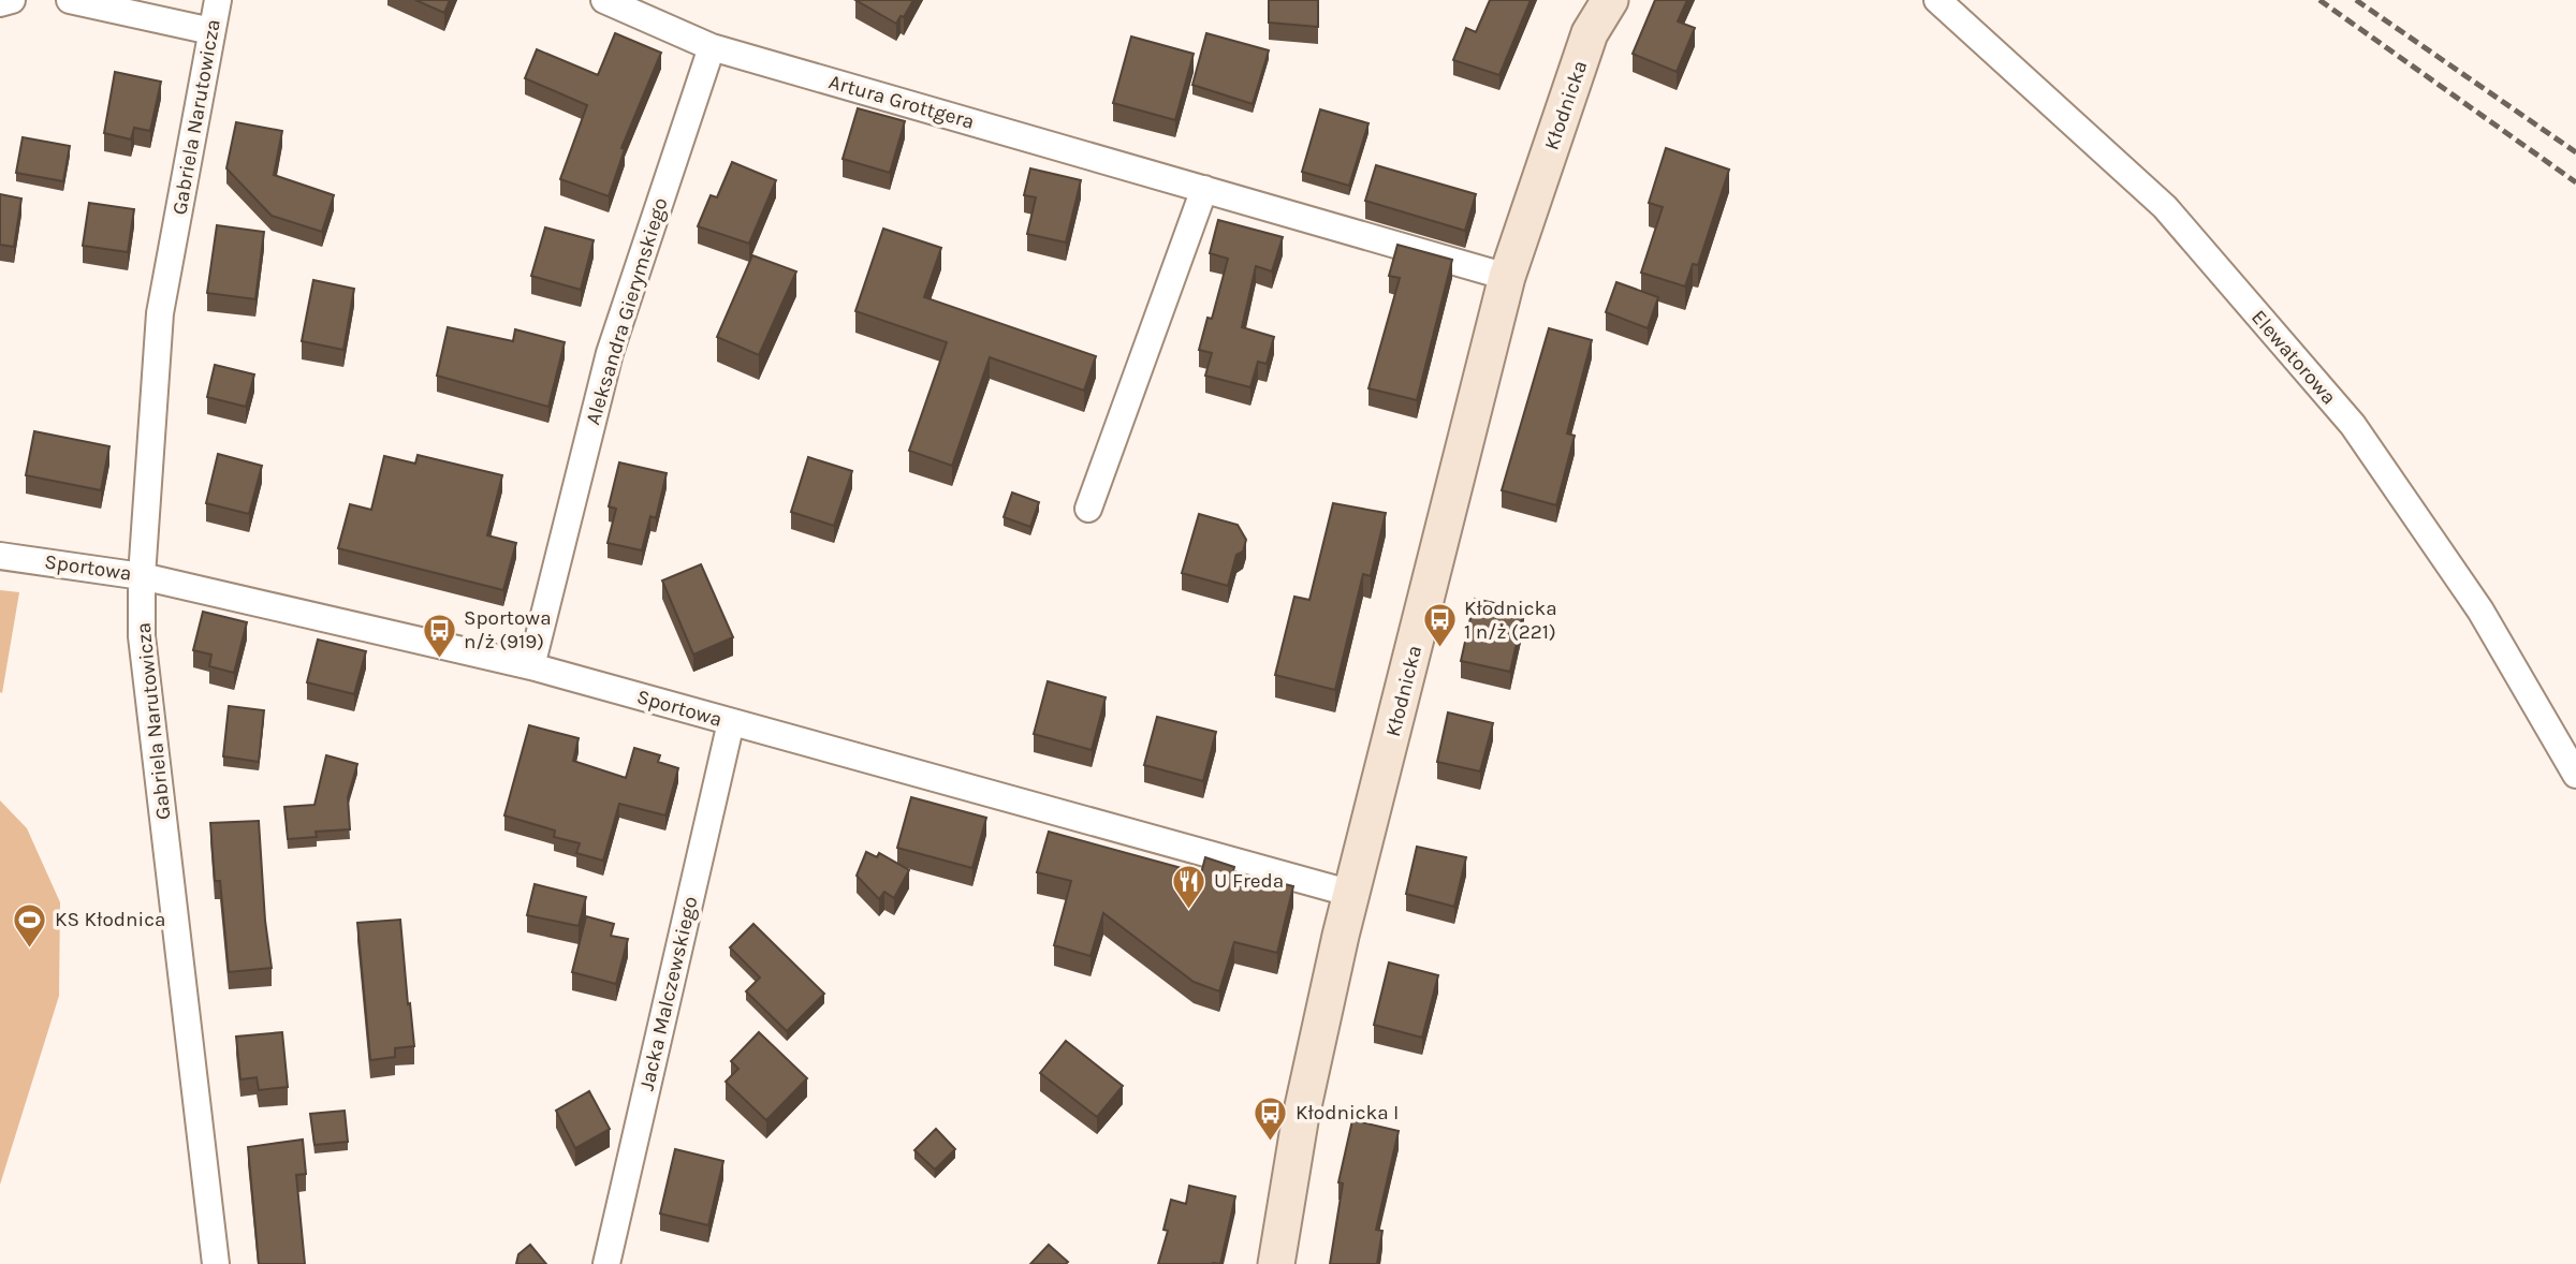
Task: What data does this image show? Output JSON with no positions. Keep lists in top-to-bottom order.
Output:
{
  "streets": {
    "main road": ["Kłodnicka"],
    "street": [
      "Artura Grottgera",
      "Gabriela Narutowicza",
      "Aleksandra Gierymskiego",
      "Elewatorowa",
      "Sportowa",
      "Jacka Malczewskiego"
    ]
  },
  "crossings": [
    ["Artura Grottgera", "Kłodnicka"],
    ["Artura Grottgera", "Aleksandra Gierymskiego"],
    ["Kłodnicka", "Sportowa"],
    ["Gabriela Narutowicza", "Sportowa"],
    ["Aleksandra Gierymskiego", "Sportowa"],
    ["Sportowa", "Jacka Malczewskiego"]
  ],
  "places": {
    "bus stop": ["Kłodnicka 1 n/ż (221)", "Sportowa n/ż (919)", "Kłodnicka I"],
    "restaurant": ["U Freda"],
    "sports": ["KS Kłodnica"]
  }
}
